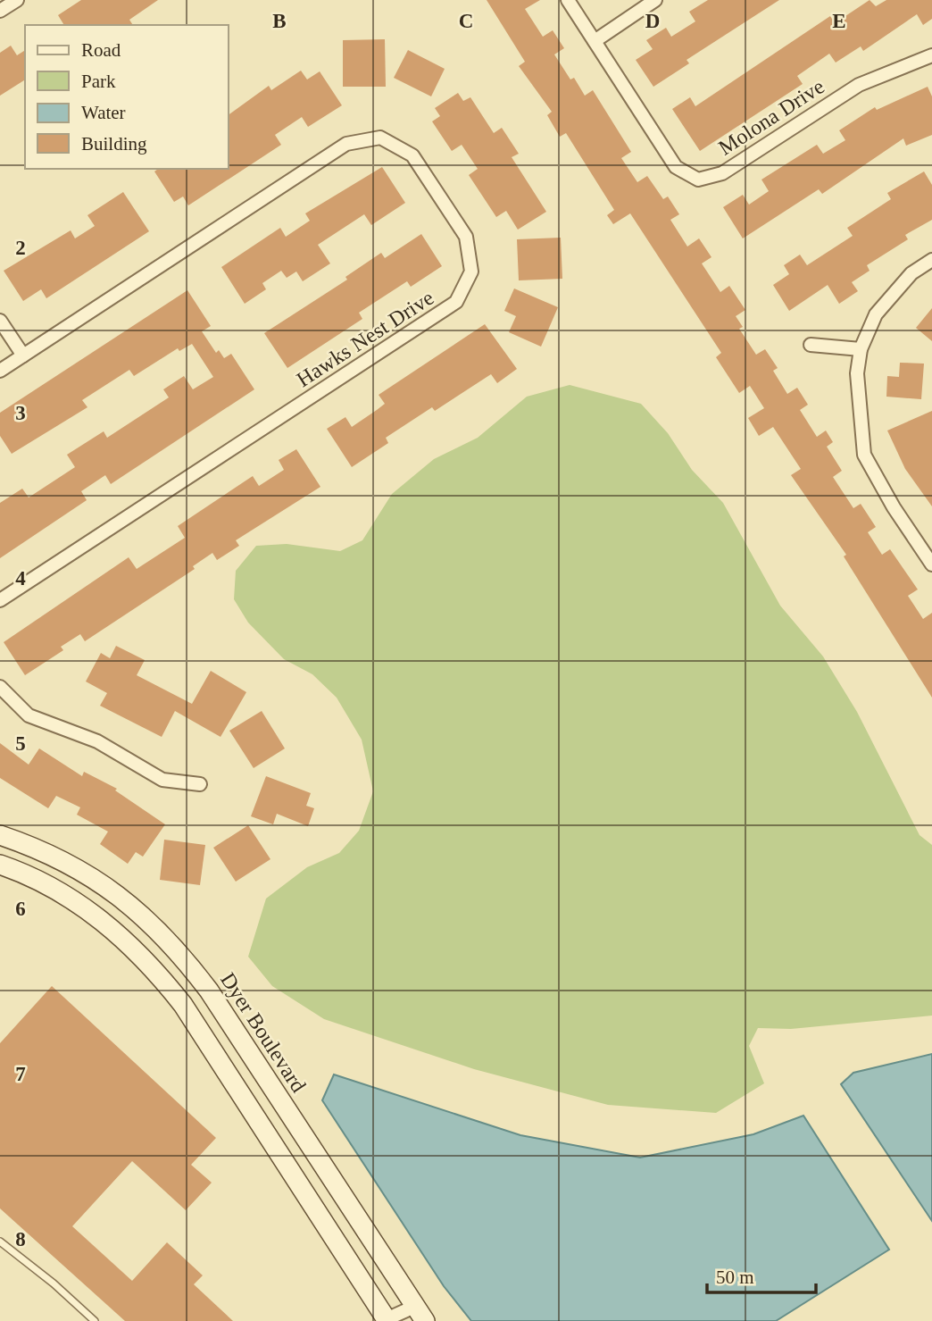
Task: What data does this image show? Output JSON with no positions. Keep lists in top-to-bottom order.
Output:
{
  "streets": {
    "street": ["Molona Drive", "Hawks Nest Drive", "Dyer Boulevard"]
  },
  "legend": [
    "Road",
    "Park",
    "Water",
    "Building"
  ],
  "scale_bar": "50 m",
  "grid": {
    "columns": [
      "B",
      "C",
      "D",
      "E"
    ],
    "rows": [
      "2",
      "3",
      "4",
      "5",
      "6",
      "7",
      "8"
    ]
  }
}
